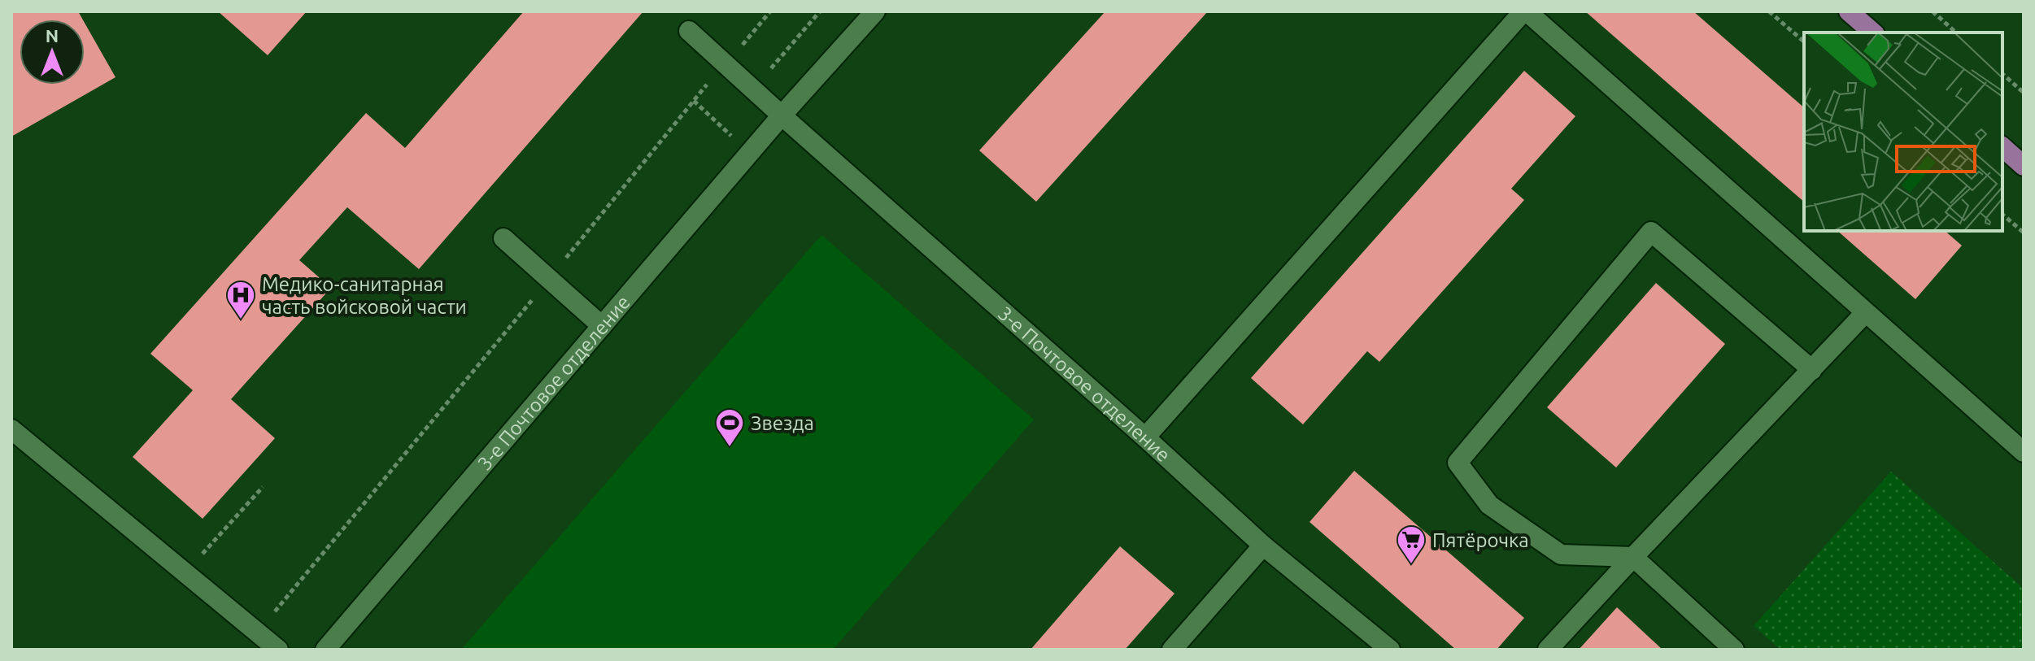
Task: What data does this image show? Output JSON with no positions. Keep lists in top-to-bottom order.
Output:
{
  "streets": {
    "street": ["3-е Почтовое отделение"]
  },
  "places": {
    "hospital": ["Медико-санитарная часть войсковой части"],
    "sports": ["Звезда"],
    "supermarket": ["Пятёрочка"]
  },
  "north": "top"
}
